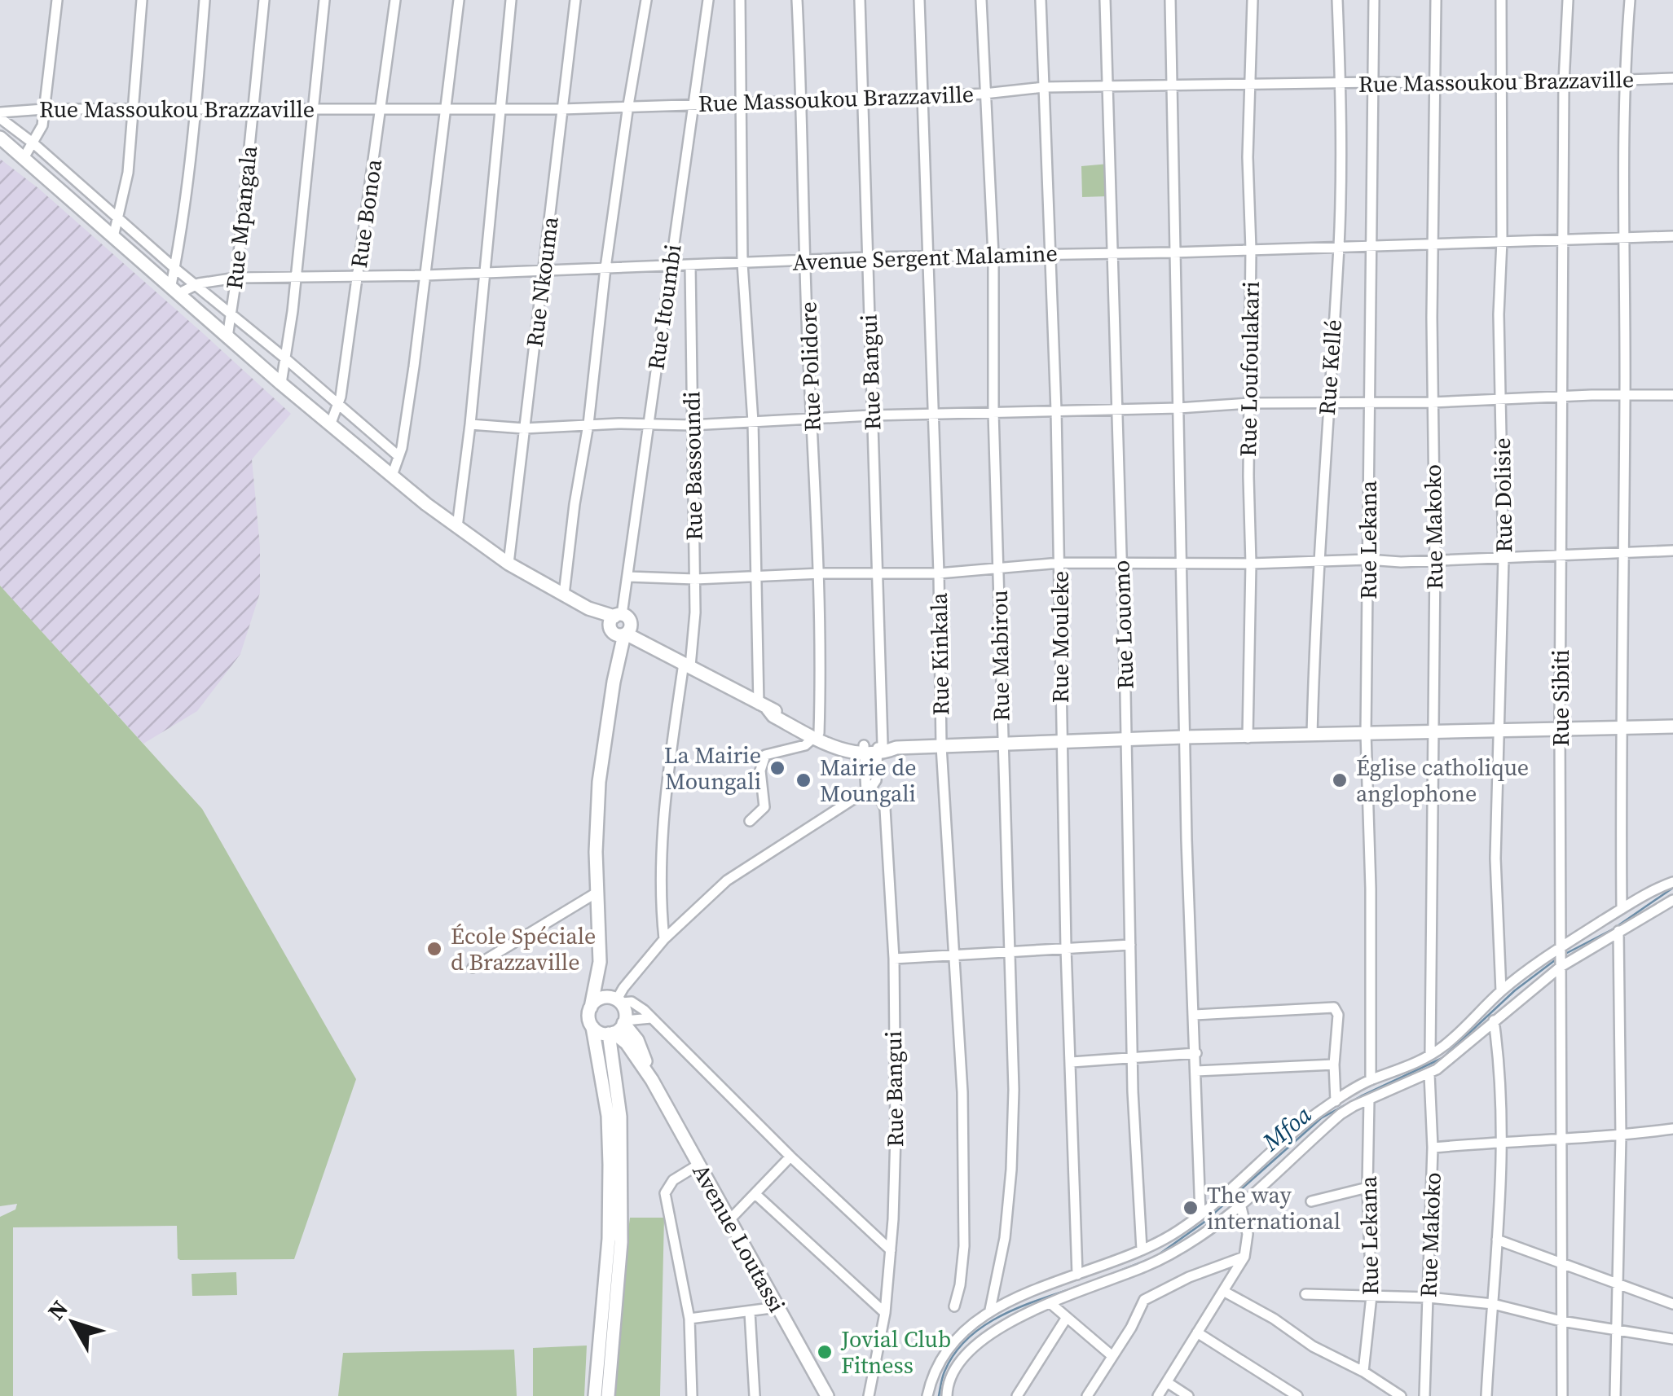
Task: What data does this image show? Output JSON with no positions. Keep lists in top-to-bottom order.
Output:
{
  "streets": {
    "main road": ["Avenue Loutassi"],
    "street": [
      "Rue Massoukou Brazzaville",
      "Rue Bonoa",
      "Rue Mpangala",
      "Avenue Sergent Malamine",
      "Rue Nkouma",
      "Rue Itoumbi",
      "Rue Polidore",
      "Rue Kellé",
      "Rue Loufoulakari",
      "Rue Bangui",
      "Rue Bassoundi",
      "Rue Dolisie",
      "Rue Makoko",
      "Rue Lekana",
      "Rue Louomo",
      "Rue Mouleke",
      "Rue Kinkala",
      "Rue Mabirou",
      "Rue Sibiti"
    ]
  },
  "crossings": [
    ["Rue Massoukou Brazzaville", "Rue Bonoa"],
    ["Rue Massoukou Brazzaville", "Rue Mpangala"],
    ["Rue Massoukou Brazzaville", "Rue Nkouma"],
    ["Rue Massoukou Brazzaville", "Rue Itoumbi"],
    ["Rue Massoukou Brazzaville", "Rue Polidore"],
    ["Rue Massoukou Brazzaville", "Rue Kellé"],
    ["Rue Massoukou Brazzaville", "Rue Loufoulakari"],
    ["Rue Massoukou Brazzaville", "Rue Bangui"],
    ["Rue Massoukou Brazzaville", "Rue Dolisie"],
    ["Rue Massoukou Brazzaville", "Rue Makoko"],
    ["Rue Massoukou Brazzaville", "Rue Lekana"],
    ["Rue Massoukou Brazzaville", "Rue Louomo"],
    ["Rue Massoukou Brazzaville", "Rue Mouleke"],
    ["Rue Massoukou Brazzaville", "Rue Kinkala"],
    ["Rue Massoukou Brazzaville", "Rue Mabirou"],
    ["Rue Massoukou Brazzaville", "Rue Sibiti"],
    ["Rue Bonoa", "Avenue Sergent Malamine"],
    ["Rue Mpangala", "Avenue Sergent Malamine"],
    ["Avenue Sergent Malamine", "Rue Nkouma"],
    ["Avenue Sergent Malamine", "Rue Itoumbi"],
    ["Avenue Sergent Malamine", "Rue Polidore"],
    ["Avenue Sergent Malamine", "Rue Kellé"],
    ["Avenue Sergent Malamine", "Rue Loufoulakari"],
    ["Avenue Sergent Malamine", "Rue Bangui"],
    ["Avenue Sergent Malamine", "Rue Bassoundi"],
    ["Avenue Sergent Malamine", "Rue Dolisie"],
    ["Avenue Sergent Malamine", "Rue Makoko"],
    ["Avenue Sergent Malamine", "Rue Lekana"],
    ["Avenue Sergent Malamine", "Rue Louomo"],
    ["Avenue Sergent Malamine", "Rue Mouleke"],
    ["Avenue Sergent Malamine", "Rue Kinkala"],
    ["Avenue Sergent Malamine", "Rue Mabirou"],
    ["Avenue Sergent Malamine", "Rue Sibiti"]
  ],
  "water": ["Mfoa"],
  "places": [
    "La Mairie Moungali",
    "Mairie de Moungali",
    "Église catholique anglophone",
    "École Spéciale d Brazzaville",
    "The way international",
    "Jovial Club Fitness"
  ],
  "north": "top left"
}
